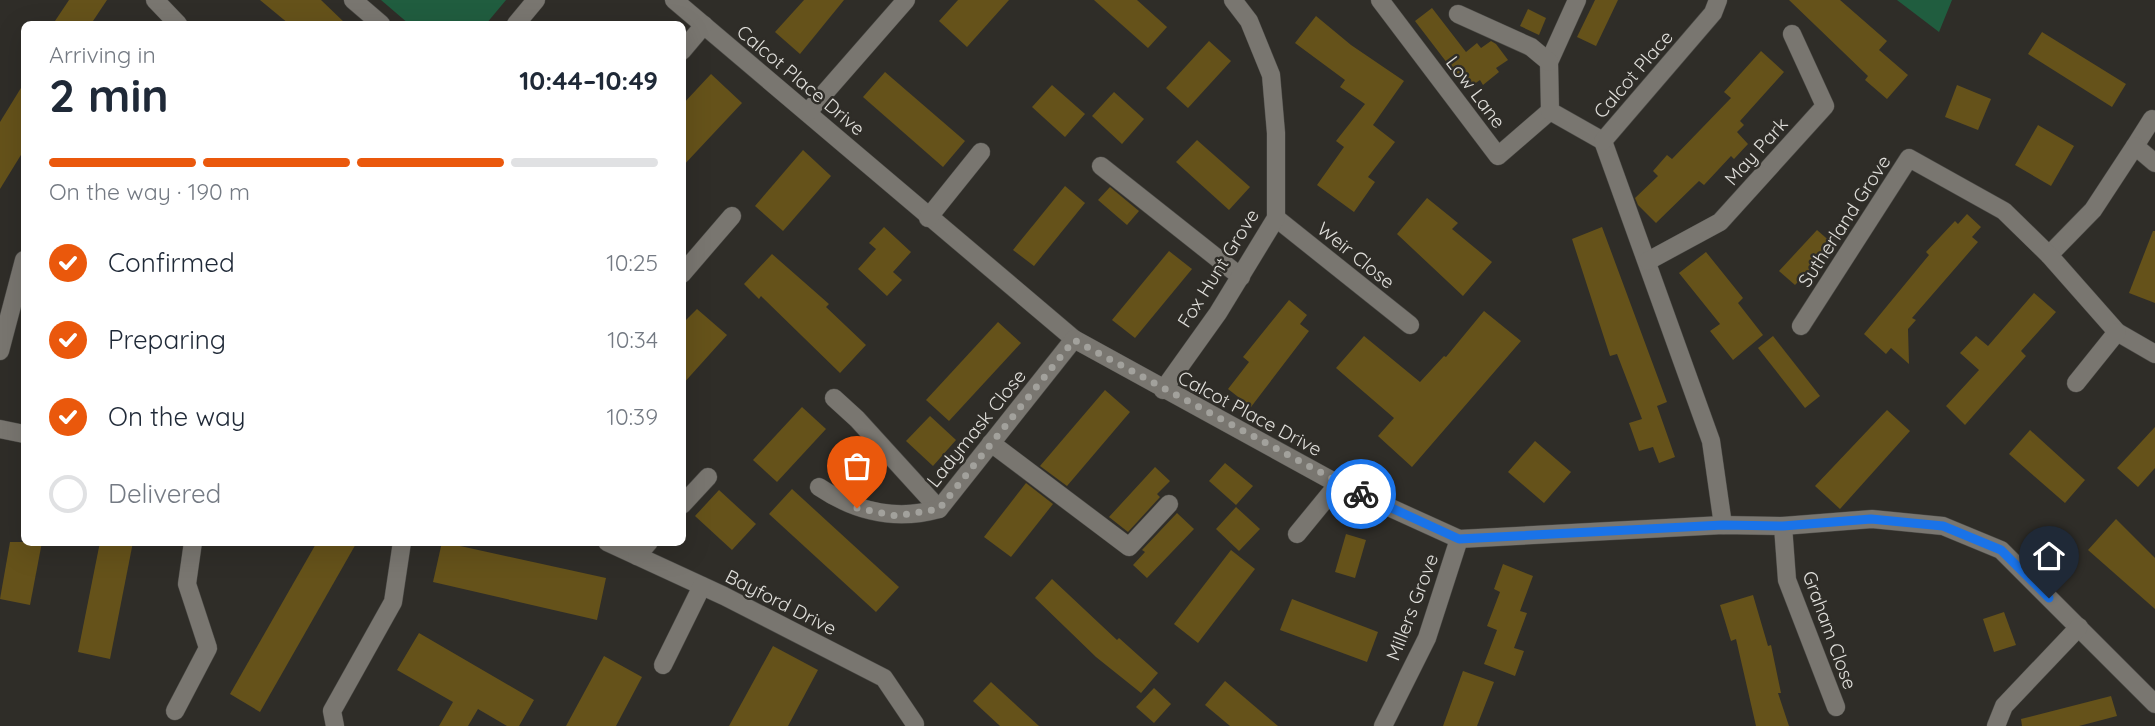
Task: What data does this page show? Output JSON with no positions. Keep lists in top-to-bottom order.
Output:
{
  "streets": {
    "street": [
      "Calcot Place",
      "Calcot Place Drive",
      "Low Lane",
      "May Park",
      "Sutherland Grove",
      "Weir Close",
      "Fox Hunt Grove",
      "Ladymask Close",
      "Bayford Drive",
      "Millers Grove",
      "Graham Close"
    ]
  },
  "crossings": [
    ["Calcot Place Drive", "Fox Hunt Grove"],
    ["Calcot Place Drive", "Ladymask Close"],
    ["Calcot Place Drive", "Millers Grove"],
    ["Calcot Place Drive", "Graham Close"],
    ["Weir Close", "Fox Hunt Grove"]
  ],
  "page": {
    "heading": ["2 min", "Arriving in", "10:44–10:49"],
    "bar": "On the way · 190 m",
    "list": [
      ["Confirmed", "10:25"],
      ["Preparing", "10:34"],
      ["On the way", "10:39"],
      "Delivered"
    ]
  }
}
